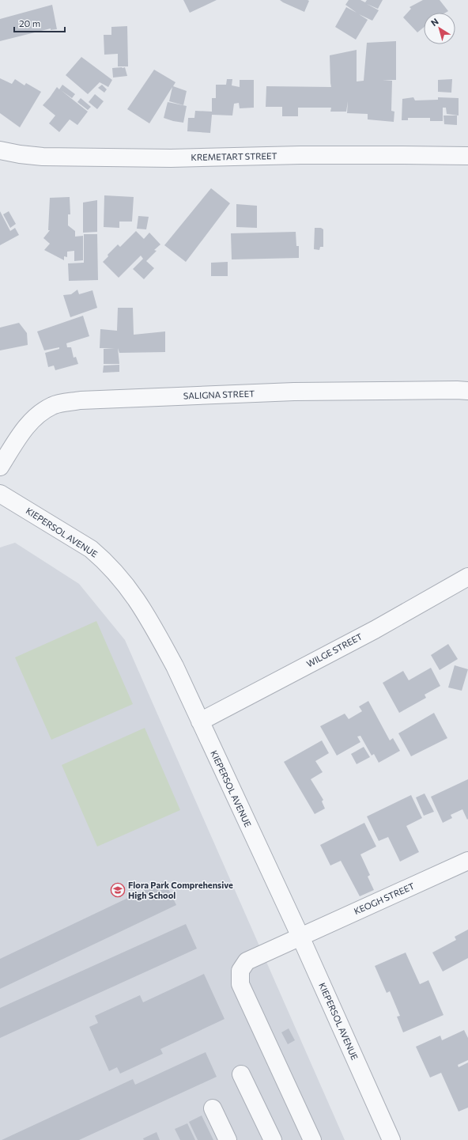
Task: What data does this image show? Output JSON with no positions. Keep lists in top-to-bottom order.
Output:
{
  "streets": {
    "street": [
      "KREMETART STREET",
      "SALIGNA STREET",
      "KIEPERSOL AVENUE",
      "WILGE STREET",
      "KEOGH STREET"
    ]
  },
  "crossings": [
    ["KIEPERSOL AVENUE", "WILGE STREET"],
    ["KIEPERSOL AVENUE", "KEOGH STREET"]
  ],
  "places": {
    "school or university": ["Flora Park Comprehensive High School"]
  },
  "scale_bar": "20 m",
  "north": "top left"
}
